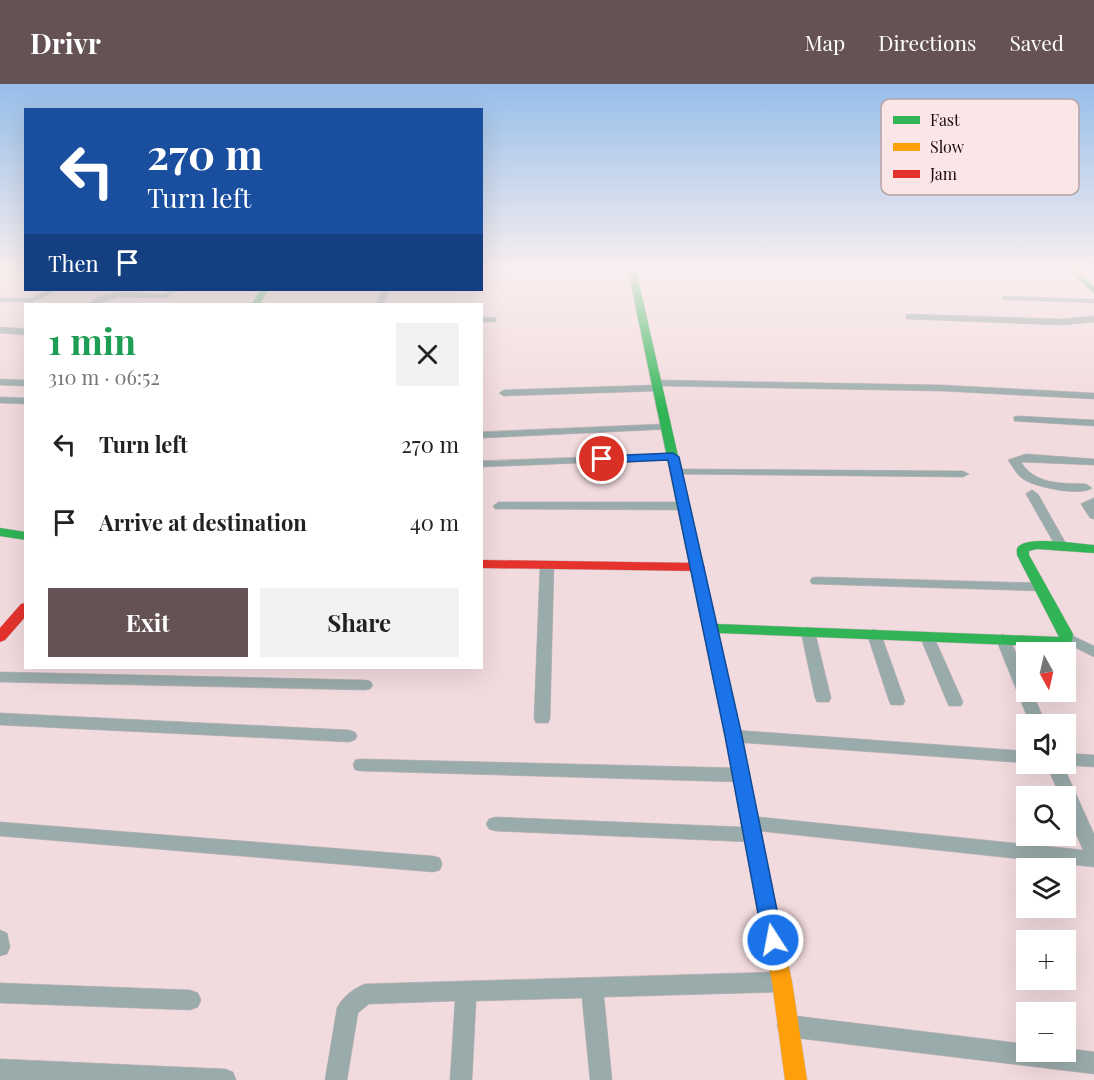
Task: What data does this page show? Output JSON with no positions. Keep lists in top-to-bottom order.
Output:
{
  "legend": ["Fast", "Slow", "Jam"],
  "north": "bottom",
  "page": {
    "header": "Drivr",
    "nav": ["Map", "Directions", "Saved"],
    "turn": ["270 m", "Turn left"],
    "then": "Then",
    "heading": ["1 min", "310 m · 06:52"],
    "list": [
      {
        "name": "Turn left",
        "value": "270 m"
      },
      {
        "name": "Arrive at destination",
        "value": "40 m"
      }
    ],
    "buttons": ["Exit", "Share"],
    "map_buttons": ["+", "−"]
  }
}
